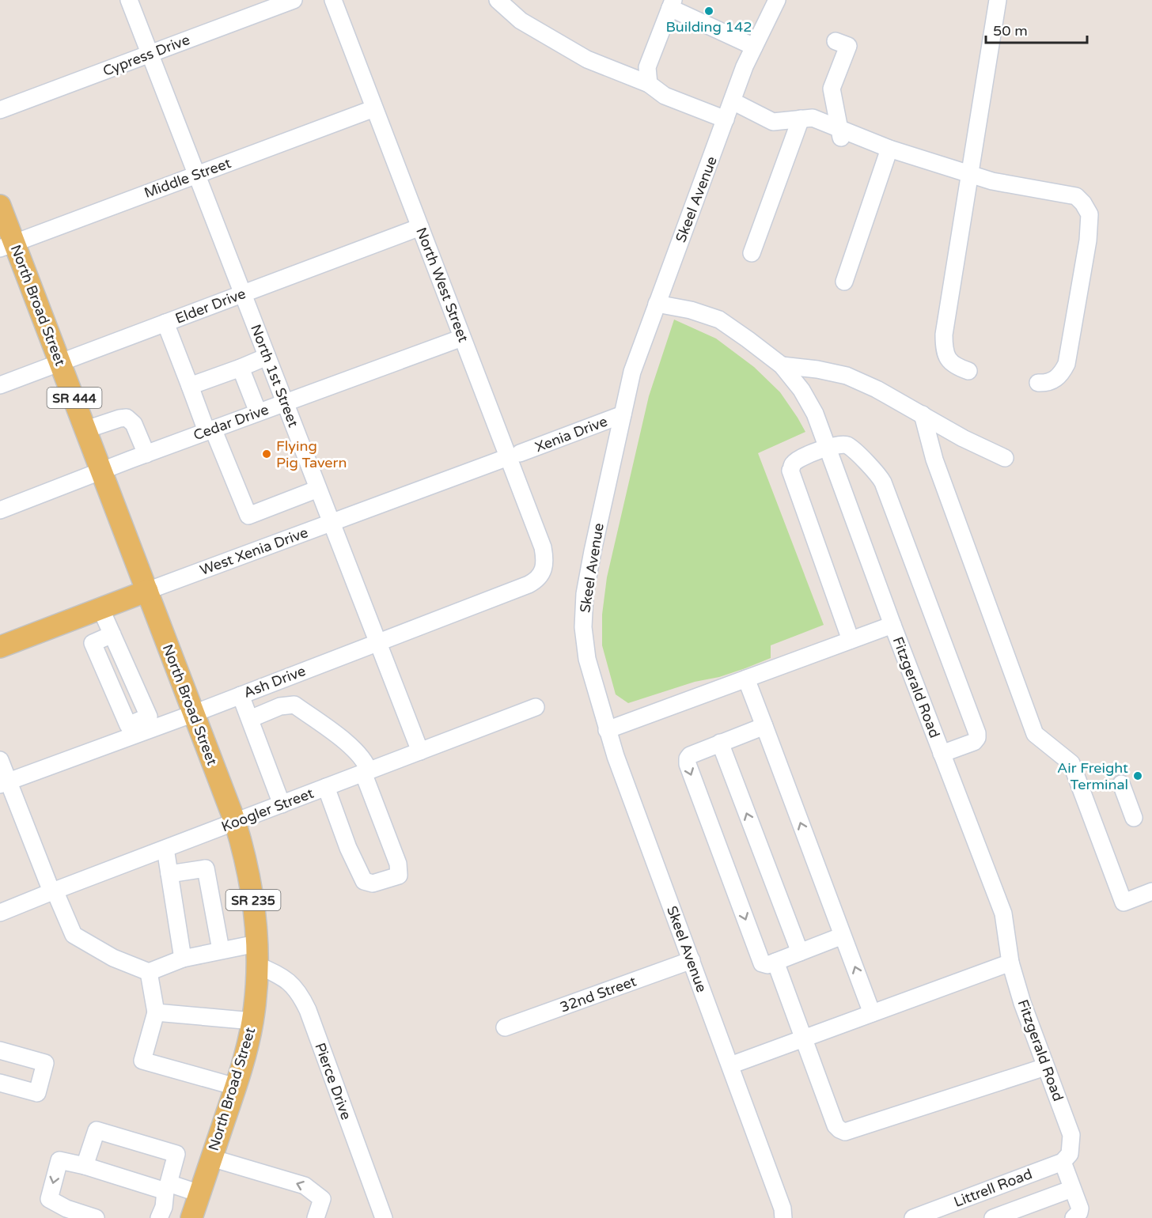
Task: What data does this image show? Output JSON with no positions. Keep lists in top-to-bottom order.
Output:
{
  "streets": {
    "main road": [
      "North Broad Street",
      "SR 444",
      "West Xenia Drive",
      "SR 235"
    ],
    "street": [
      "Cypress Drive",
      "Middle Street",
      "Skeel Avenue",
      "North West Street",
      "Elder Drive",
      "North 1st Street",
      "Cedar Drive",
      "Xenia Drive",
      "Ash Drive",
      "Fitzgerald Road",
      "Koogler Street",
      "32nd Street",
      "Pierce Drive",
      "Littrell Road"
    ]
  },
  "crossings": [
    ["Cypress Drive", "North 1st Street"],
    ["Middle Street", "North West Street"],
    ["Middle Street", "North Broad Street"],
    ["Middle Street", "North 1st Street"],
    ["Skeel Avenue", "Xenia Drive"],
    ["Skeel Avenue", "Fitzgerald Road"],
    ["Skeel Avenue", "32nd Street"],
    ["North West Street", "Elder Drive"],
    ["North West Street", "Cedar Drive"],
    ["North West Street", "Xenia Drive"],
    ["North West Street", "West Xenia Drive"],
    ["North West Street", "Ash Drive"],
    ["North Broad Street", "Elder Drive"],
    ["North Broad Street", "Cedar Drive"],
    ["North Broad Street", "West Xenia Drive"],
    ["North Broad Street", "Ash Drive"],
    ["North Broad Street", "Koogler Street"],
    ["North Broad Street", "Pierce Drive"],
    ["Elder Drive", "North 1st Street"],
    ["North 1st Street", "Cedar Drive"],
    ["North 1st Street", "West Xenia Drive"],
    ["North 1st Street", "Ash Drive"],
    ["North 1st Street", "Koogler Street"],
    ["Xenia Drive", "West Xenia Drive"],
    ["Fitzgerald Road", "Littrell Road"]
  ],
  "places": ["Building 142", "Flying Pig Tavern", "Air Freight Terminal"],
  "scale_bar": "50 m"
}
